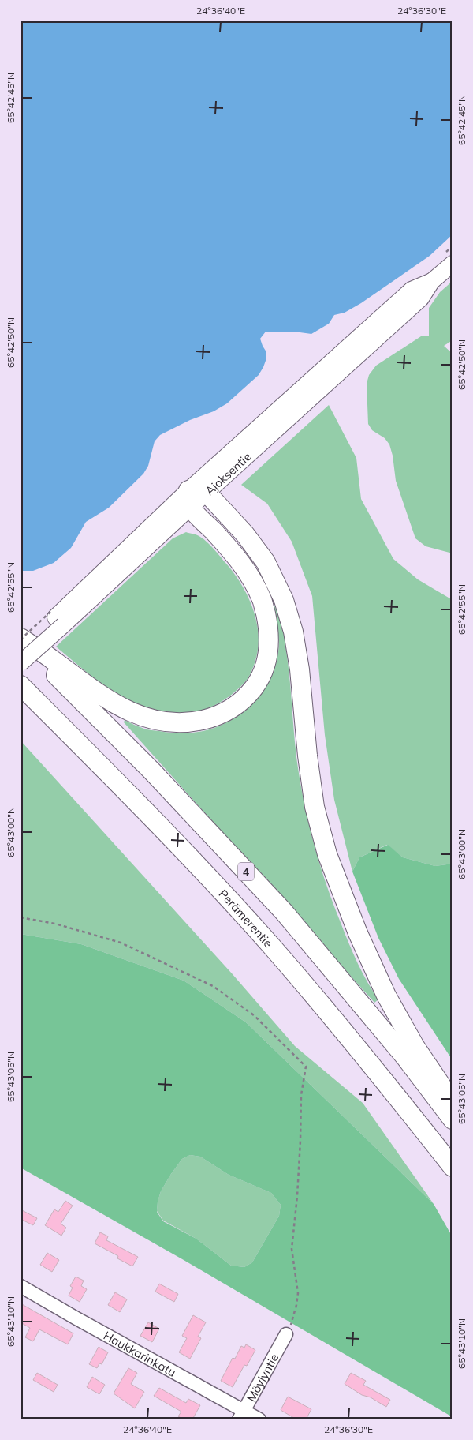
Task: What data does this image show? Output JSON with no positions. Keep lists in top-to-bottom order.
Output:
{
  "streets": {
    "highway": ["4", "Perämerentie"],
    "main road": ["Ajoksentie"],
    "street": ["Haukkarinkatu", "Möylyntie"]
  },
  "crossings": [
    ["Haukkarinkatu", "Möylyntie"]
  ],
  "coordinates": [
    "24°36'40\"E",
    "24°36'30\"E",
    "65°42'45\"N",
    "65°42'50\"N",
    "65°42'55\"N",
    "65°43'00\"N",
    "65°43'05\"N",
    "65°43'10\"N"
  ]
}
